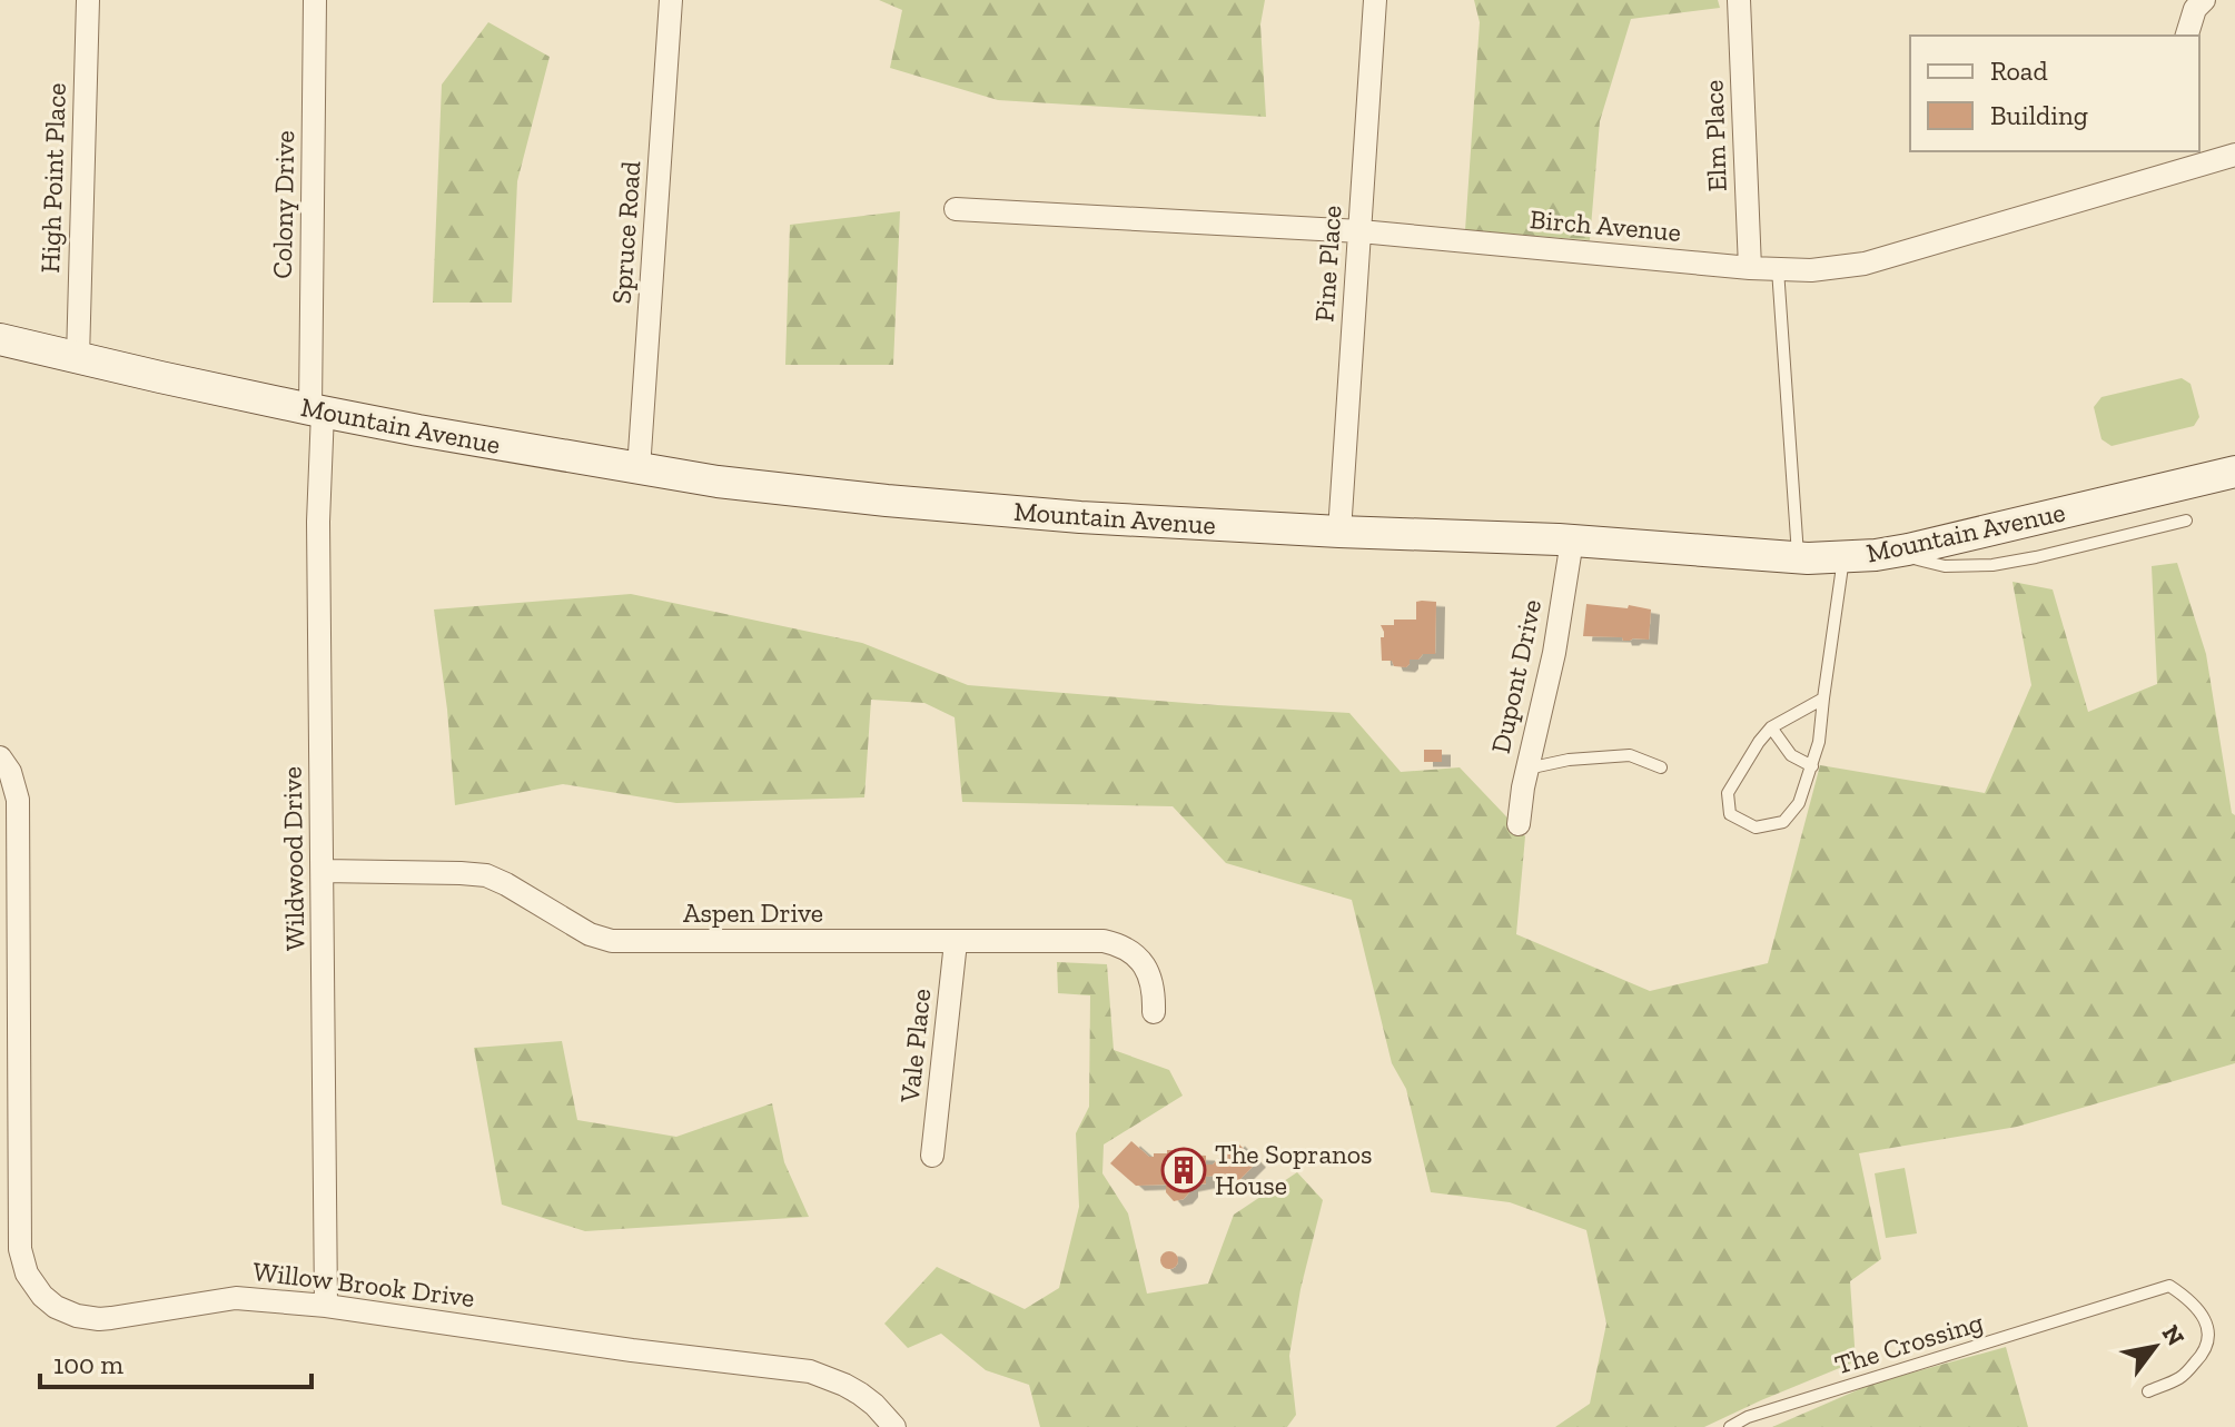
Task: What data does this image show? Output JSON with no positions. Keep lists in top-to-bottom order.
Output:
{
  "streets": {
    "street": [
      "Elm Place",
      "High Point Place",
      "Colony Drive",
      "Birch Avenue",
      "Spruce Road",
      "Pine Place",
      "Mountain Avenue",
      "Dupont Drive",
      "Wildwood Drive",
      "Aspen Drive",
      "Vale Place",
      "Willow Brook Drive"
    ],
    "lane": ["The Crossing"]
  },
  "crossings": [
    ["Elm Place", "Birch Avenue"],
    ["High Point Place", "Mountain Avenue"],
    ["Colony Drive", "Mountain Avenue"],
    ["Colony Drive", "Wildwood Drive"],
    ["Birch Avenue", "Pine Place"],
    ["Spruce Road", "Mountain Avenue"],
    ["Pine Place", "Mountain Avenue"],
    ["Mountain Avenue", "Dupont Drive"],
    ["Mountain Avenue", "Wildwood Drive"],
    ["Wildwood Drive", "Aspen Drive"],
    ["Wildwood Drive", "Willow Brook Drive"],
    ["Aspen Drive", "Vale Place"]
  ],
  "places": {
    "building": ["The Sopranos House"]
  },
  "legend": ["Road", "Building"],
  "scale_bar": "100 m",
  "north": "top right"
}
